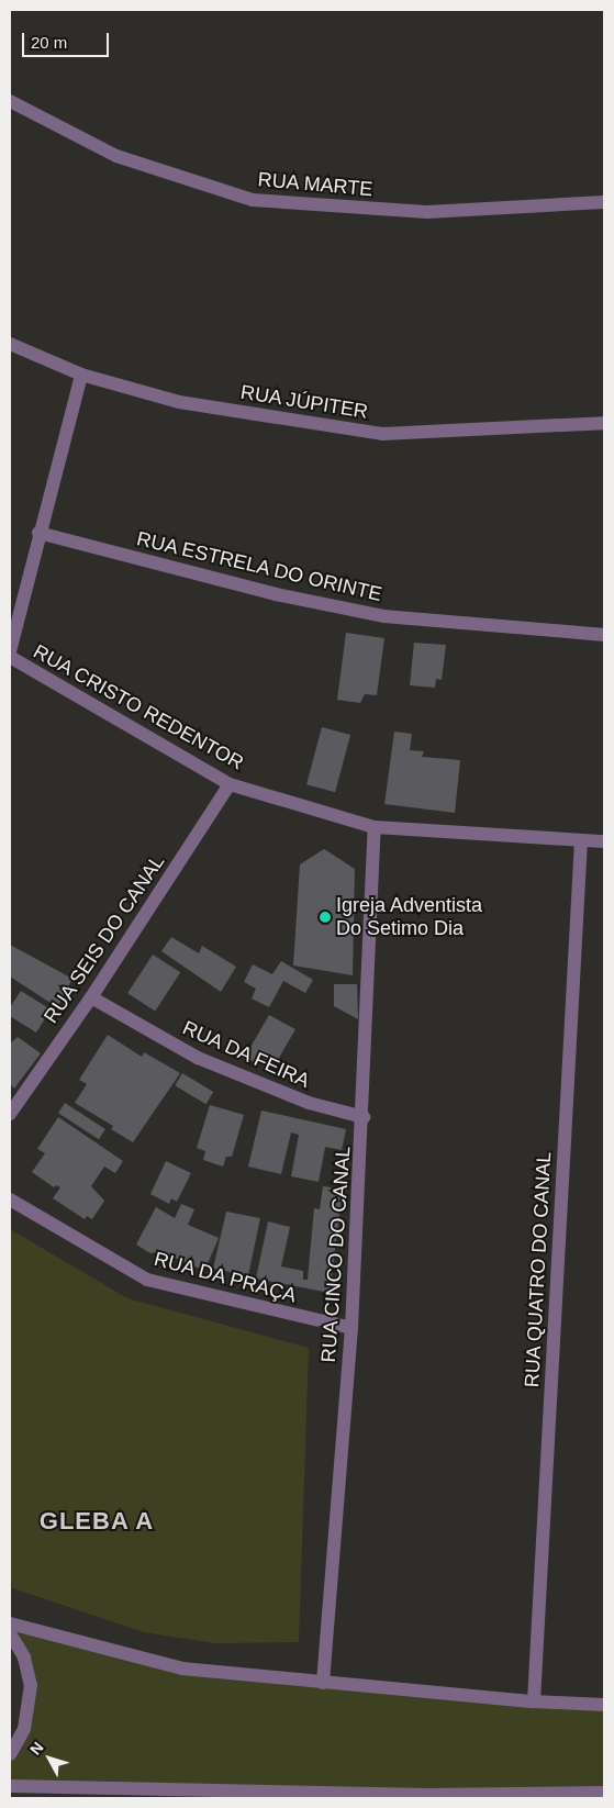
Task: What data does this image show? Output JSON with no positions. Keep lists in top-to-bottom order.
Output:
{
  "streets": {
    "street": [
      "RUA MARTE",
      "RUA JÚPITER",
      "RUA ESTRELA DO ORINTE",
      "RUA CRISTO REDENTOR",
      "RUA SEIS DO CANAL",
      "RUA DA FEIRA",
      "RUA CINCO DO CANAL",
      "RUA QUATRO DO CANAL",
      "RUA DA PRAÇA"
    ]
  },
  "crossings": [
    ["RUA CRISTO REDENTOR", "RUA SEIS DO CANAL"],
    ["RUA CRISTO REDENTOR", "RUA CINCO DO CANAL"],
    ["RUA CRISTO REDENTOR", "RUA QUATRO DO CANAL"],
    ["RUA SEIS DO CANAL", "RUA DA FEIRA"],
    ["RUA DA FEIRA", "RUA CINCO DO CANAL"],
    ["RUA CINCO DO CANAL", "RUA DA PRAÇA"]
  ],
  "districts": ["GLEBA A"],
  "places": ["Igreja Adventista Do Setimo Dia"],
  "scale_bar": "20 m",
  "north": "top left"
}
